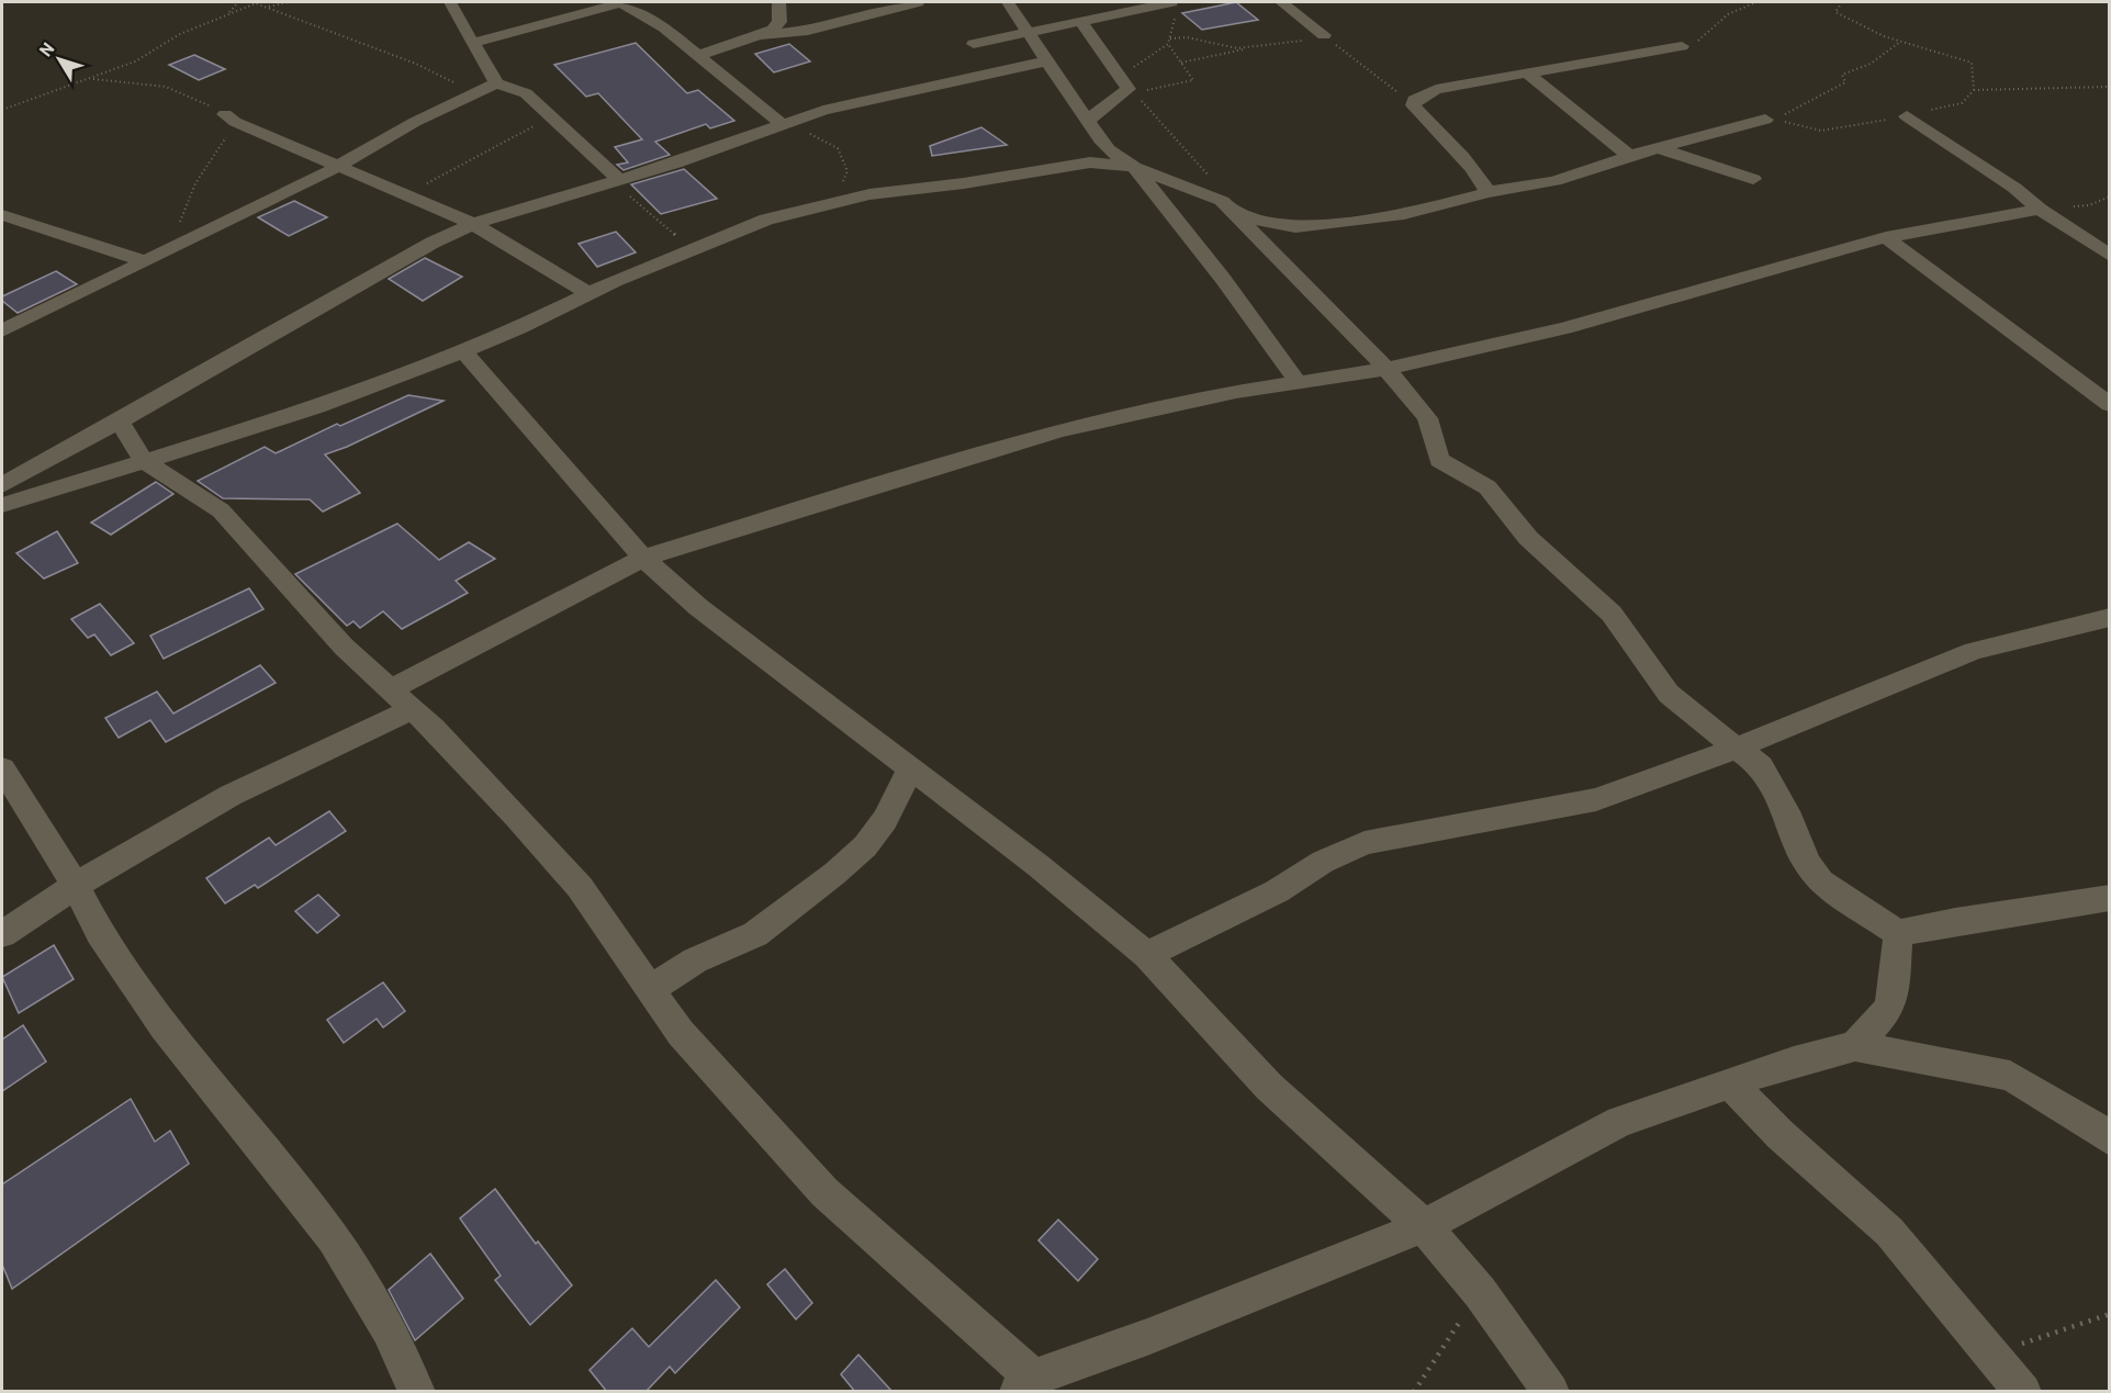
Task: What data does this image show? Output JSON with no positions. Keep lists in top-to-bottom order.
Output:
{
  "north": "top left"
}
